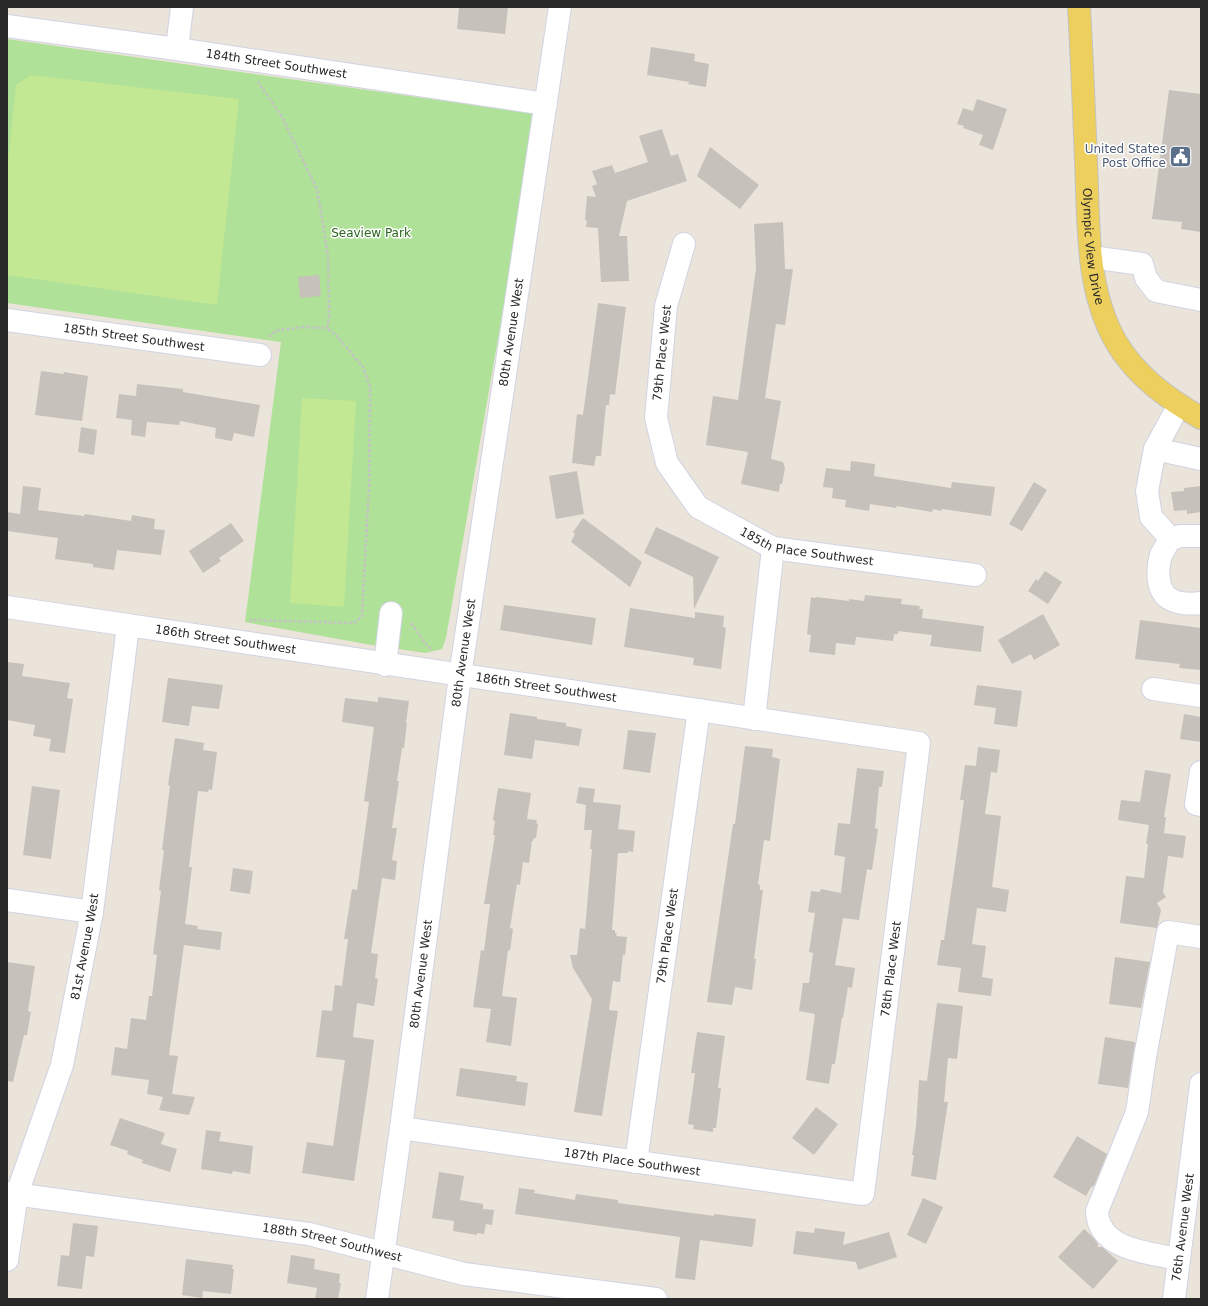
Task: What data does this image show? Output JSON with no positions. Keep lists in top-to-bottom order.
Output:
{
  "streets": {
    "main road": ["Olympic View Drive"],
    "street": [
      "184th Street Southwest",
      "80th Avenue West",
      "185th Street Southwest",
      "79th Place West",
      "185th Place Southwest",
      "186th Street Southwest",
      "81st Avenue West",
      "78th Place West",
      "187th Place Southwest",
      "76th Avenue West",
      "188th Street Southwest"
    ]
  },
  "crossings": [
    ["184th Street Southwest", "80th Avenue West"],
    ["80th Avenue West", "186th Street Southwest"],
    ["80th Avenue West", "187th Place Southwest"],
    ["80th Avenue West", "188th Street Southwest"],
    ["79th Place West", "185th Place Southwest"],
    ["79th Place West", "186th Street Southwest"],
    ["79th Place West", "187th Place Southwest"],
    ["186th Street Southwest", "81st Avenue West"],
    ["186th Street Southwest", "78th Place West"],
    ["81st Avenue West", "188th Street Southwest"],
    ["78th Place West", "187th Place Southwest"]
  ],
  "parks": ["Seaview Park"],
  "places": {
    "public building": ["United States Post Office"]
  }
}
